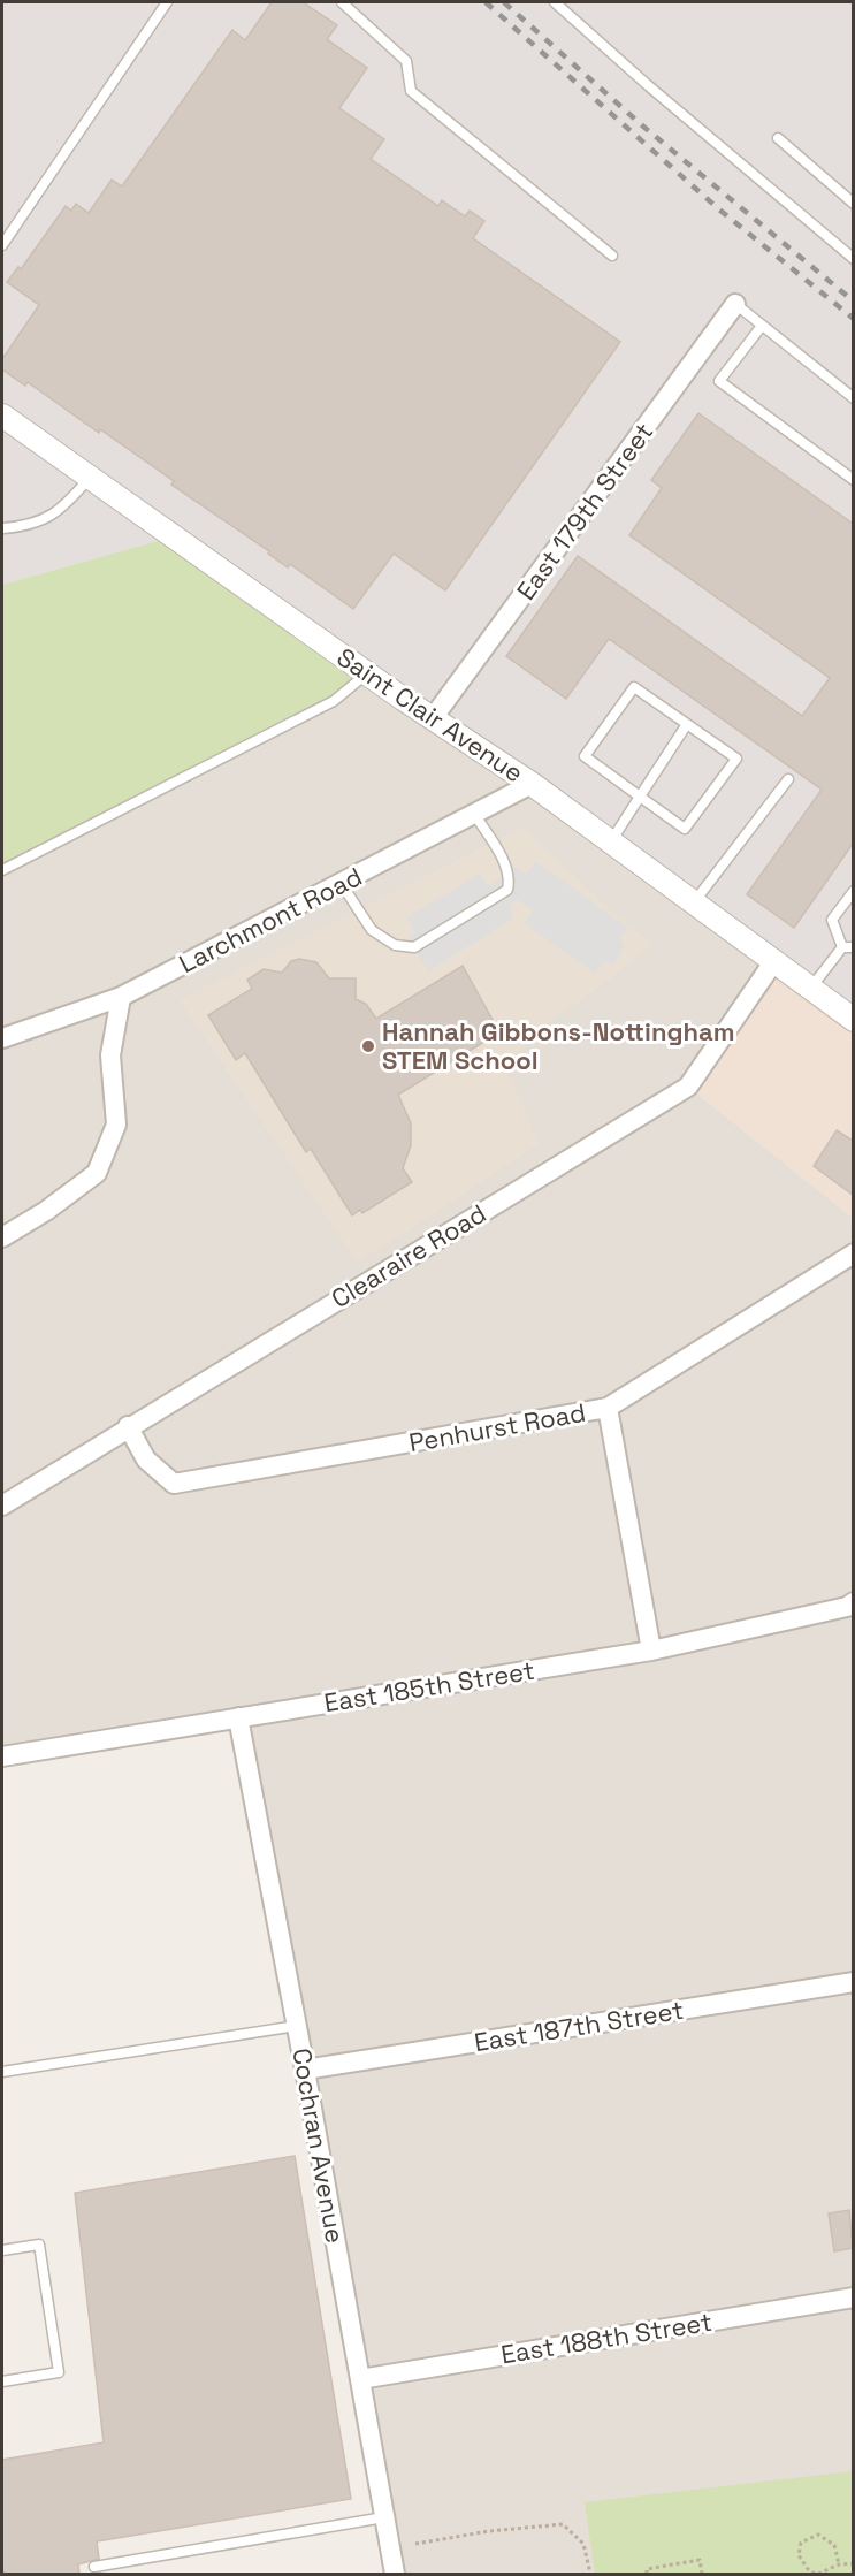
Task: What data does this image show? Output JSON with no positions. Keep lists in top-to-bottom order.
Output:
{
  "streets": {
    "street": [
      "East 179th Street",
      "Saint Clair Avenue",
      "Larchmont Road",
      "Clearaire Road",
      "Penhurst Road",
      "East 185th Street",
      "East 187th Street",
      "Cochran Avenue",
      "East 188th Street"
    ]
  },
  "crossings": [
    ["East 179th Street", "Saint Clair Avenue"],
    ["Saint Clair Avenue", "Larchmont Road"],
    ["Saint Clair Avenue", "Clearaire Road"],
    ["Clearaire Road", "Penhurst Road"],
    ["East 185th Street", "Cochran Avenue"],
    ["East 187th Street", "Cochran Avenue"],
    ["Cochran Avenue", "East 188th Street"]
  ],
  "places": ["Hannah Gibbons-Nottingham STEM School"]
}
